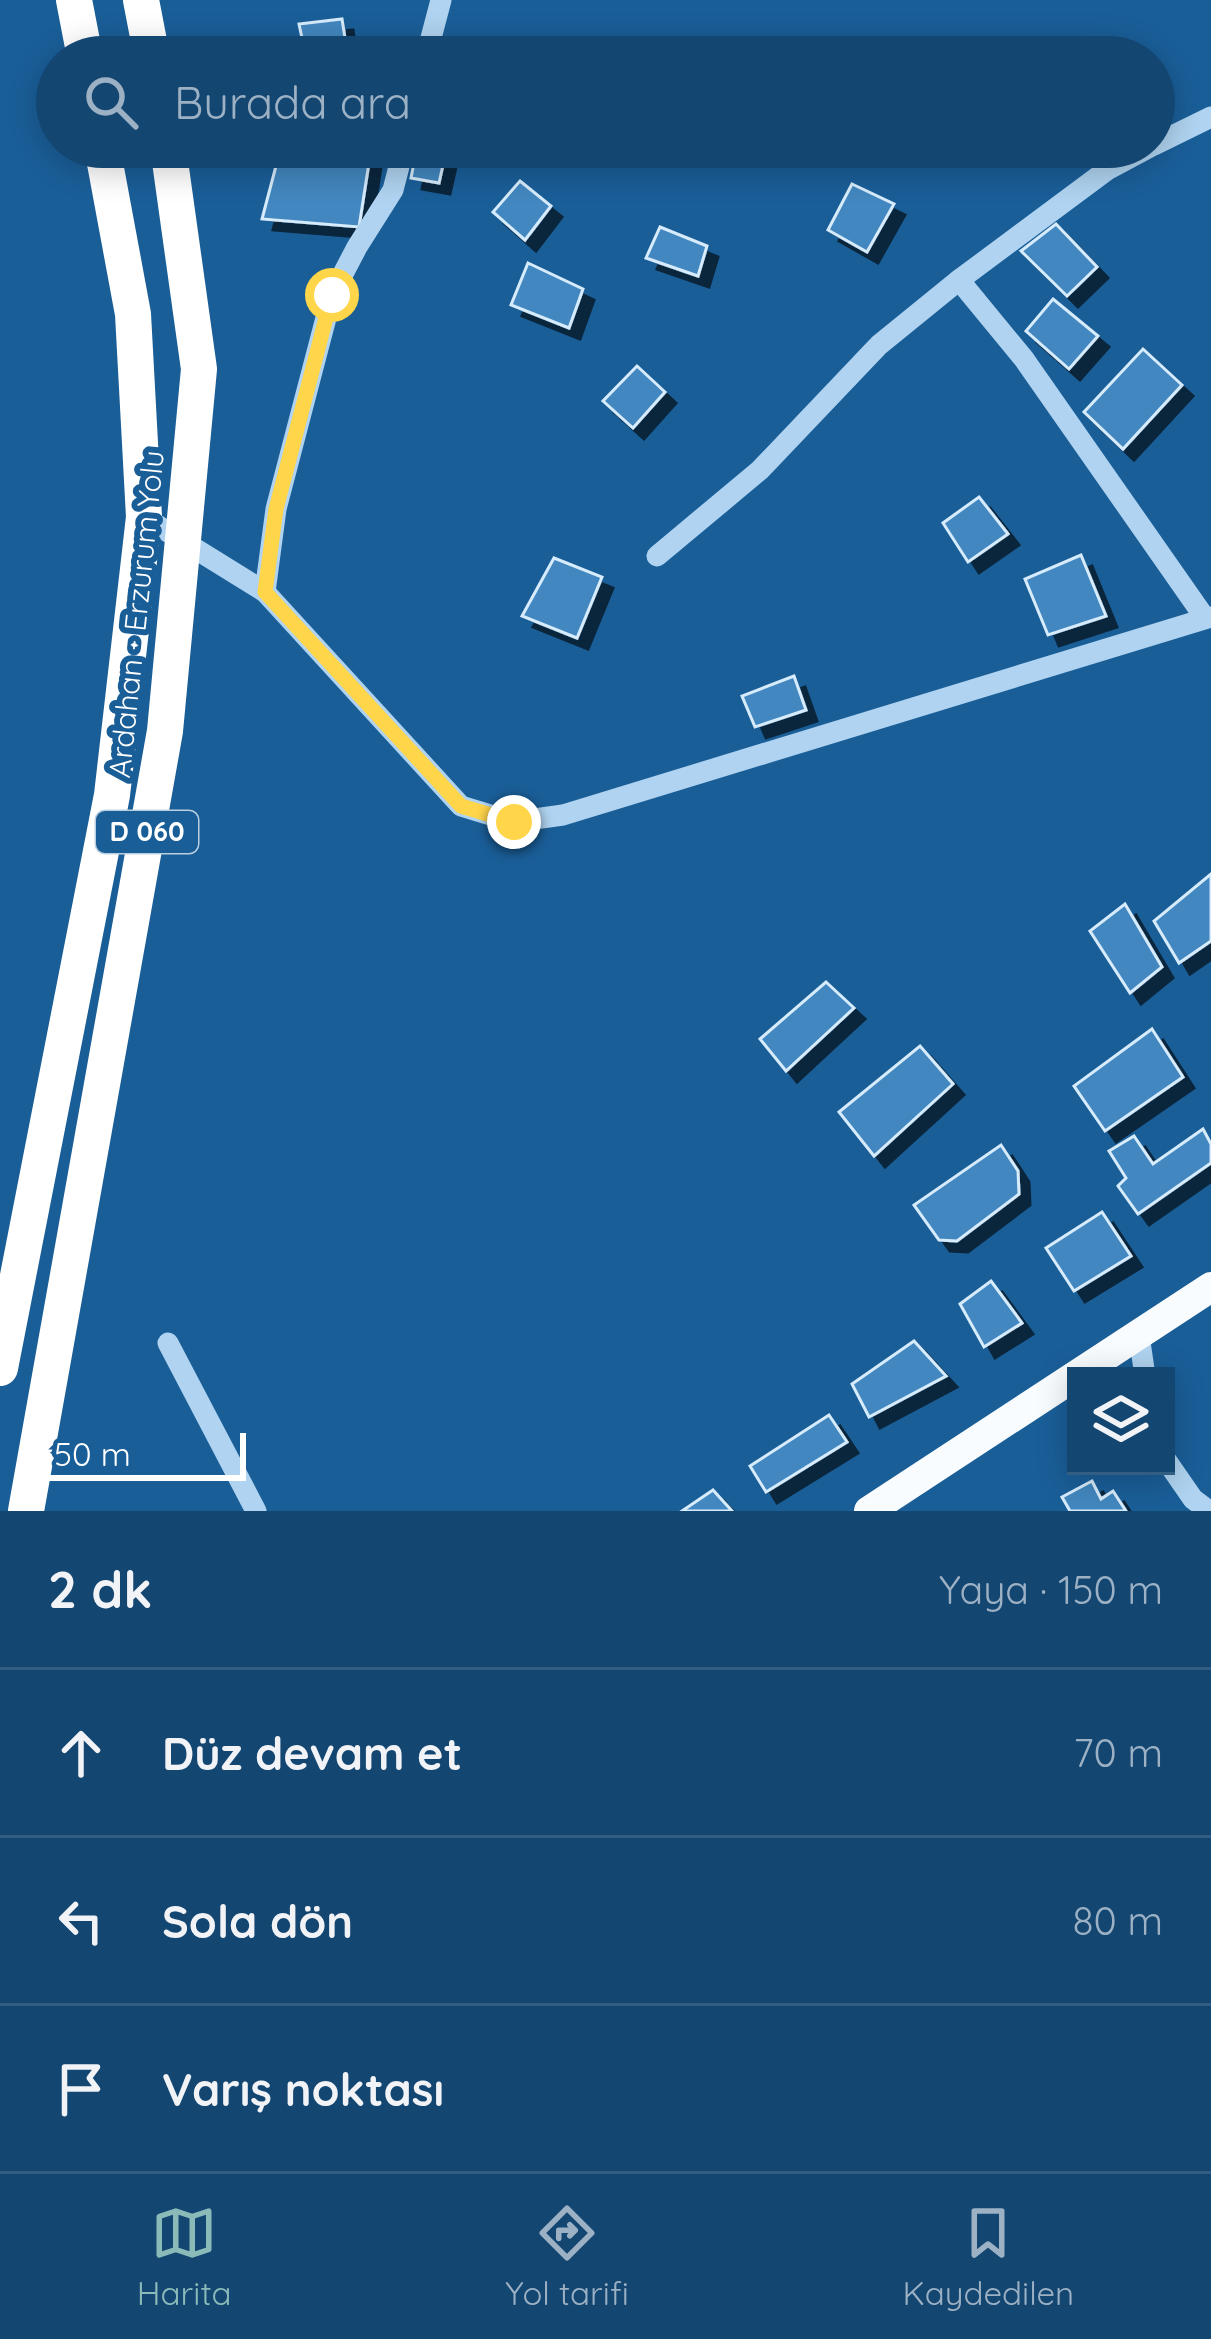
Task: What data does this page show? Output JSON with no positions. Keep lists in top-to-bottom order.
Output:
{
  "streets": {
    "highway": ["Ardahan - Erzurum Yolu", "D 060"]
  },
  "scale_bar": "50 m",
  "page": {
    "search": "Burada ara",
    "scale": "50 m",
    "heading": ["2 dk", "Yaya · 150 m"],
    "list": [
      ["Düz devam et", "70 m"],
      ["Sola dön", "80 m"],
      "Varış noktası"
    ],
    "nav": ["Harita", "Yol tarifi", "Kaydedilen"]
  }
}
